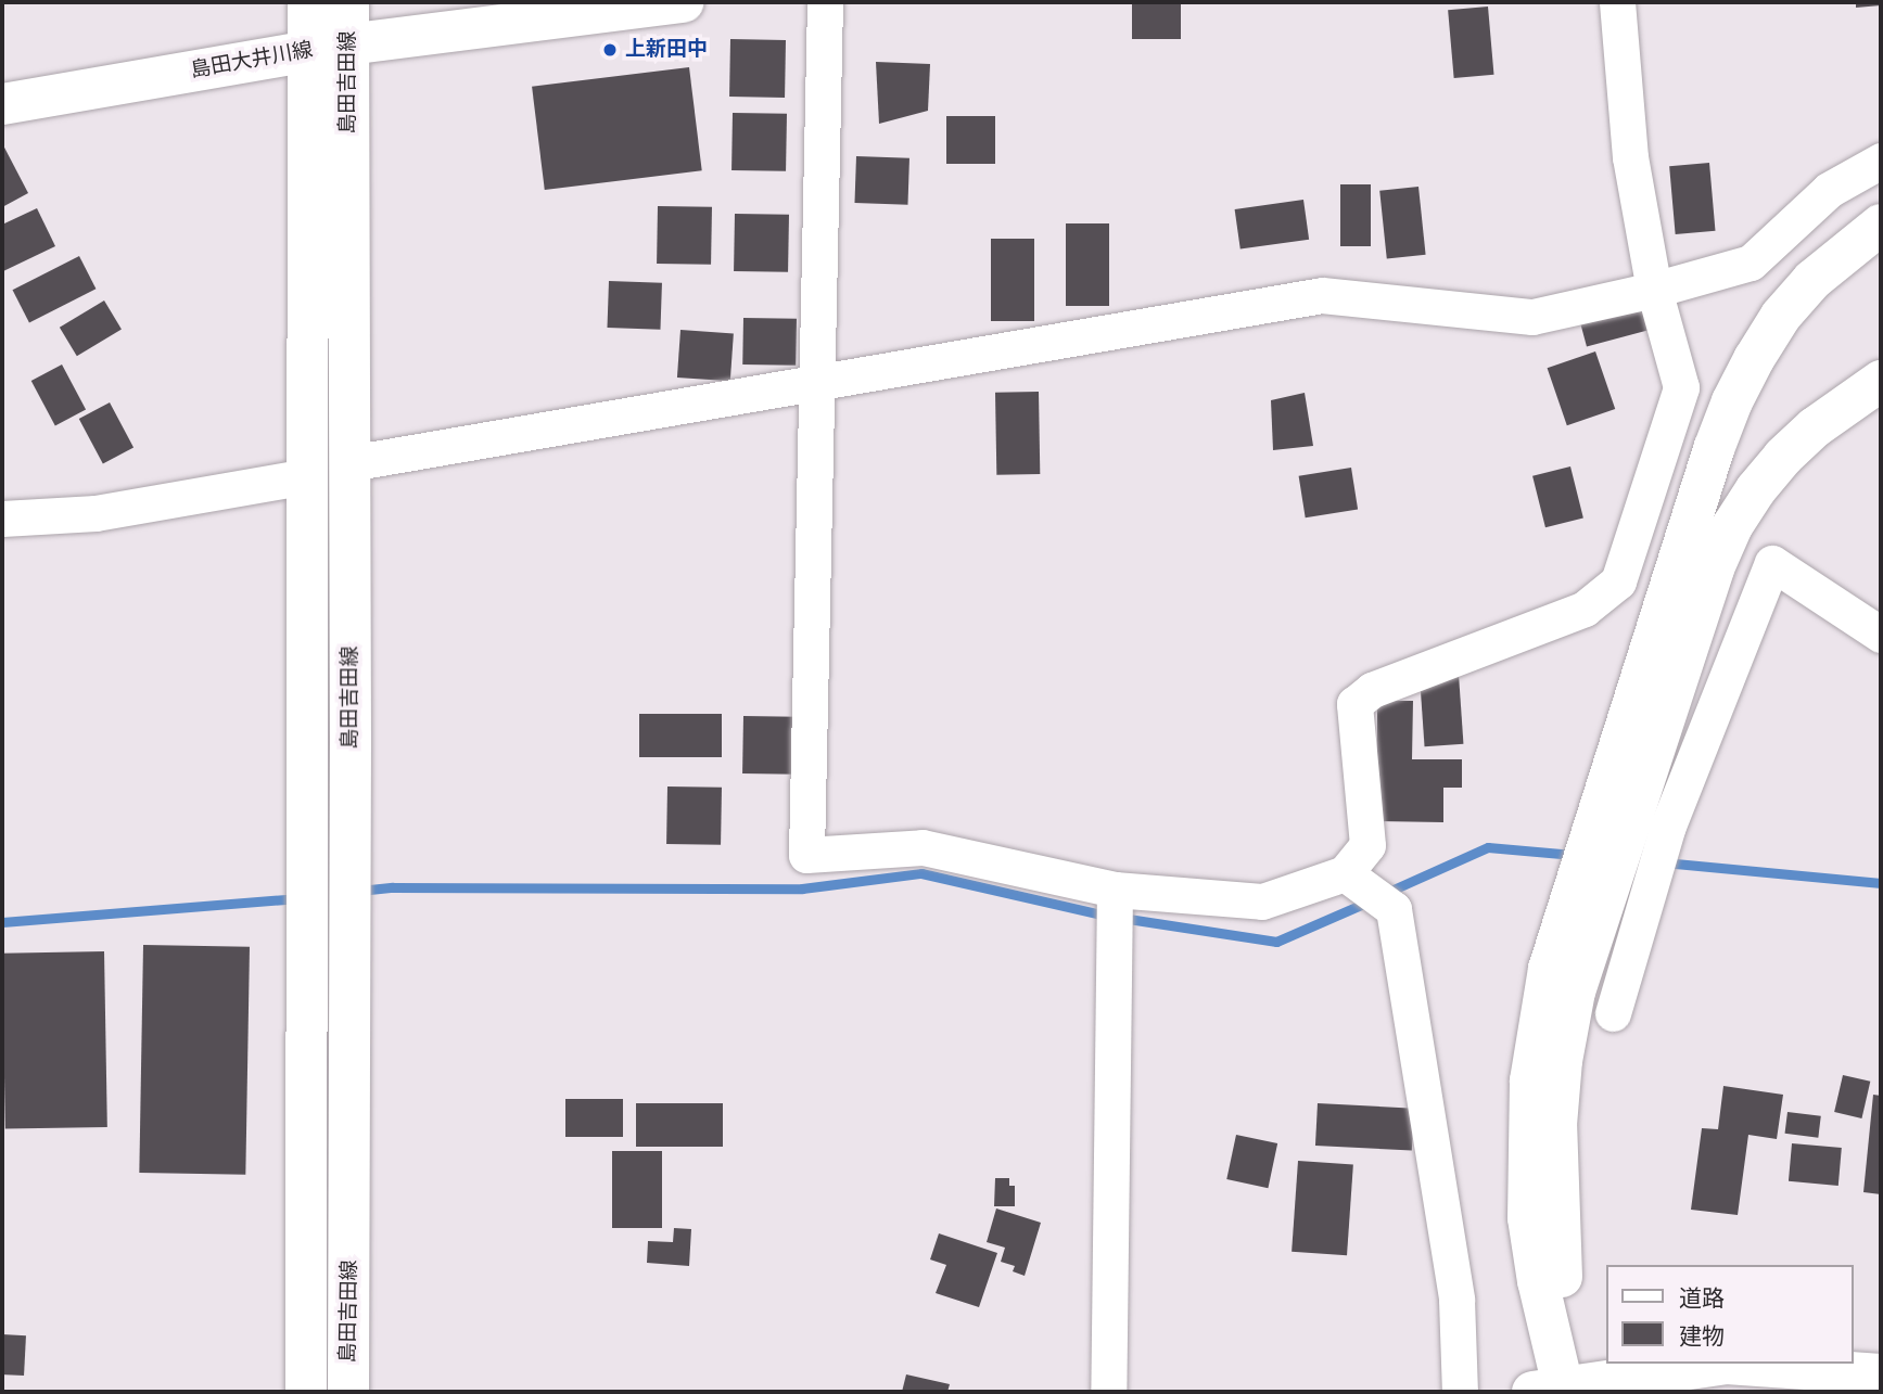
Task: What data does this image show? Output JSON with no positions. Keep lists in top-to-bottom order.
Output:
{
  "streets": {
    "main road": ["島田大井川線", "島田吉田線"]
  },
  "crossings": [
    ["島田大井川線", "島田吉田線"]
  ],
  "places": ["上新田中"],
  "legend": ["道路", "建物"]
}
